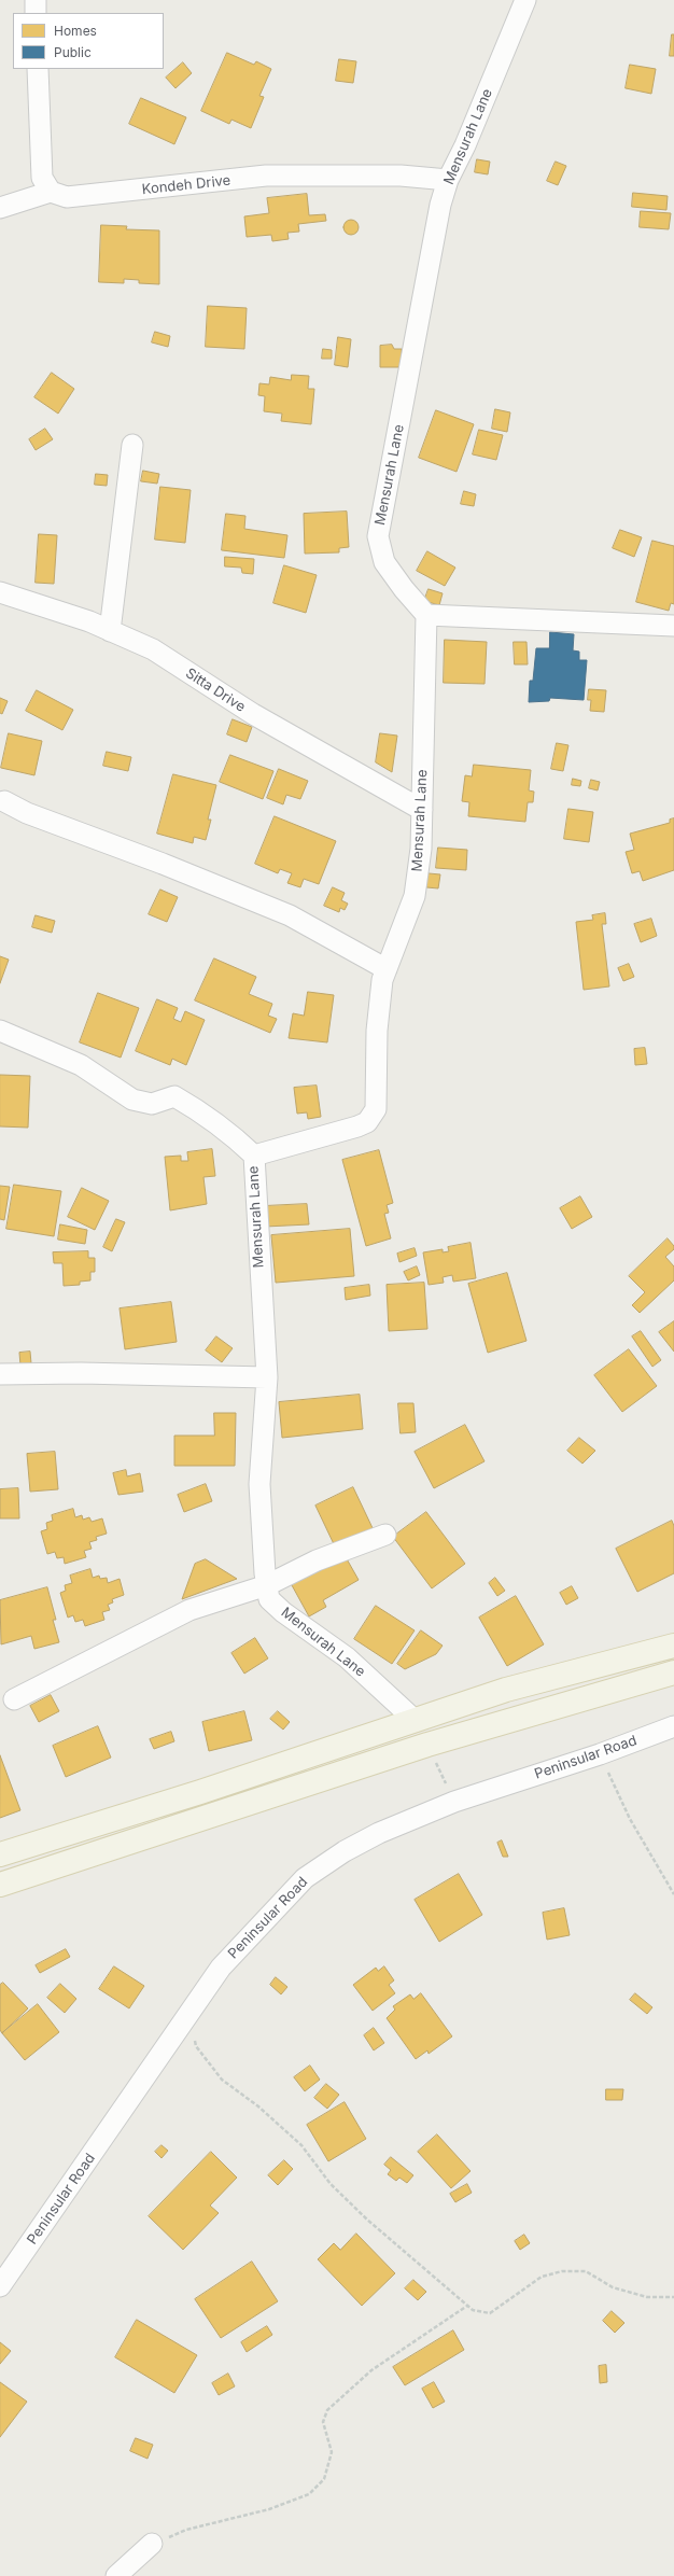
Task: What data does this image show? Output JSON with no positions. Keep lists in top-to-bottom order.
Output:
{
  "streets": {
    "street": [
      "Mensurah Lane",
      "Kondeh Drive",
      "Sitta Drive",
      "Peninsular Road"
    ]
  },
  "crossings": [
    ["Mensurah Lane", "Kondeh Drive"],
    ["Mensurah Lane", "Sitta Drive"]
  ],
  "legend": ["Homes", "Public"]
}
